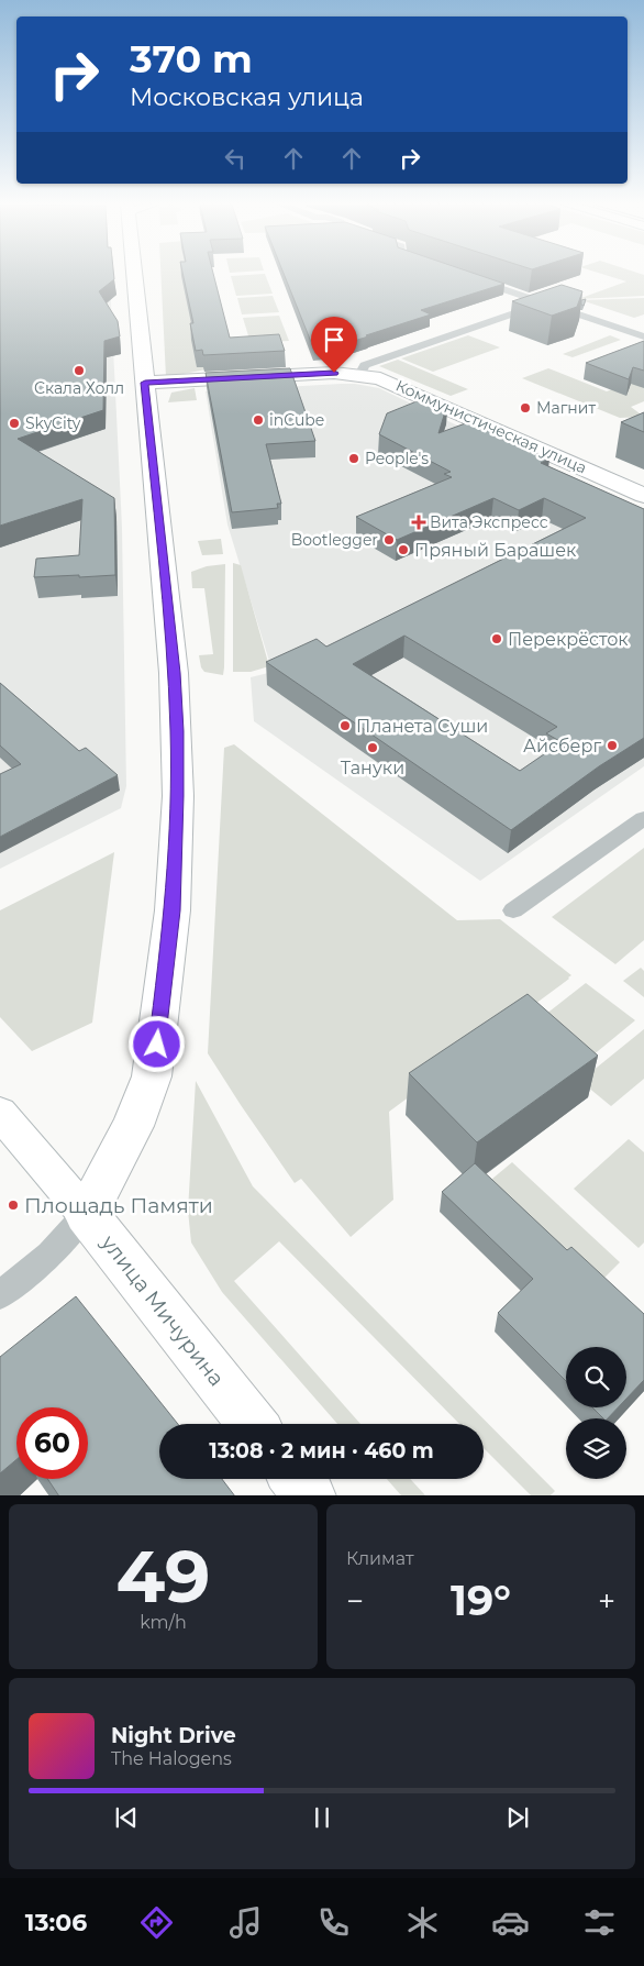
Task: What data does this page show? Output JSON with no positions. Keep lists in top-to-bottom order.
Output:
{
  "streets": {
    "main road": ["Коммунистическая улица", "улица Мичурина"]
  },
  "places": {
    "other": [
      "Скала Холл",
      "Магнит",
      "inCube",
      "SkyCity",
      "People's",
      "Bootlegger",
      "Пряный Барашек",
      "Перекрёсток",
      "Планета Суши",
      "Айсберг",
      "Тануки",
      "Площадь Памяти"
    ],
    "health": ["Вита Экспресс"]
  },
  "page": {
    "turn": ["370 m", "Московская улица"],
    "limit": "60",
    "trip": "13:08 · 2 мин · 460 m",
    "tile": [
      ["49", "km/h"],
      "Климат"
    ],
    "heat": ["−", "19°", "+"],
    "song": ["Night Drive", "The Halogens"],
    "tabs": "13:06"
  }
}
